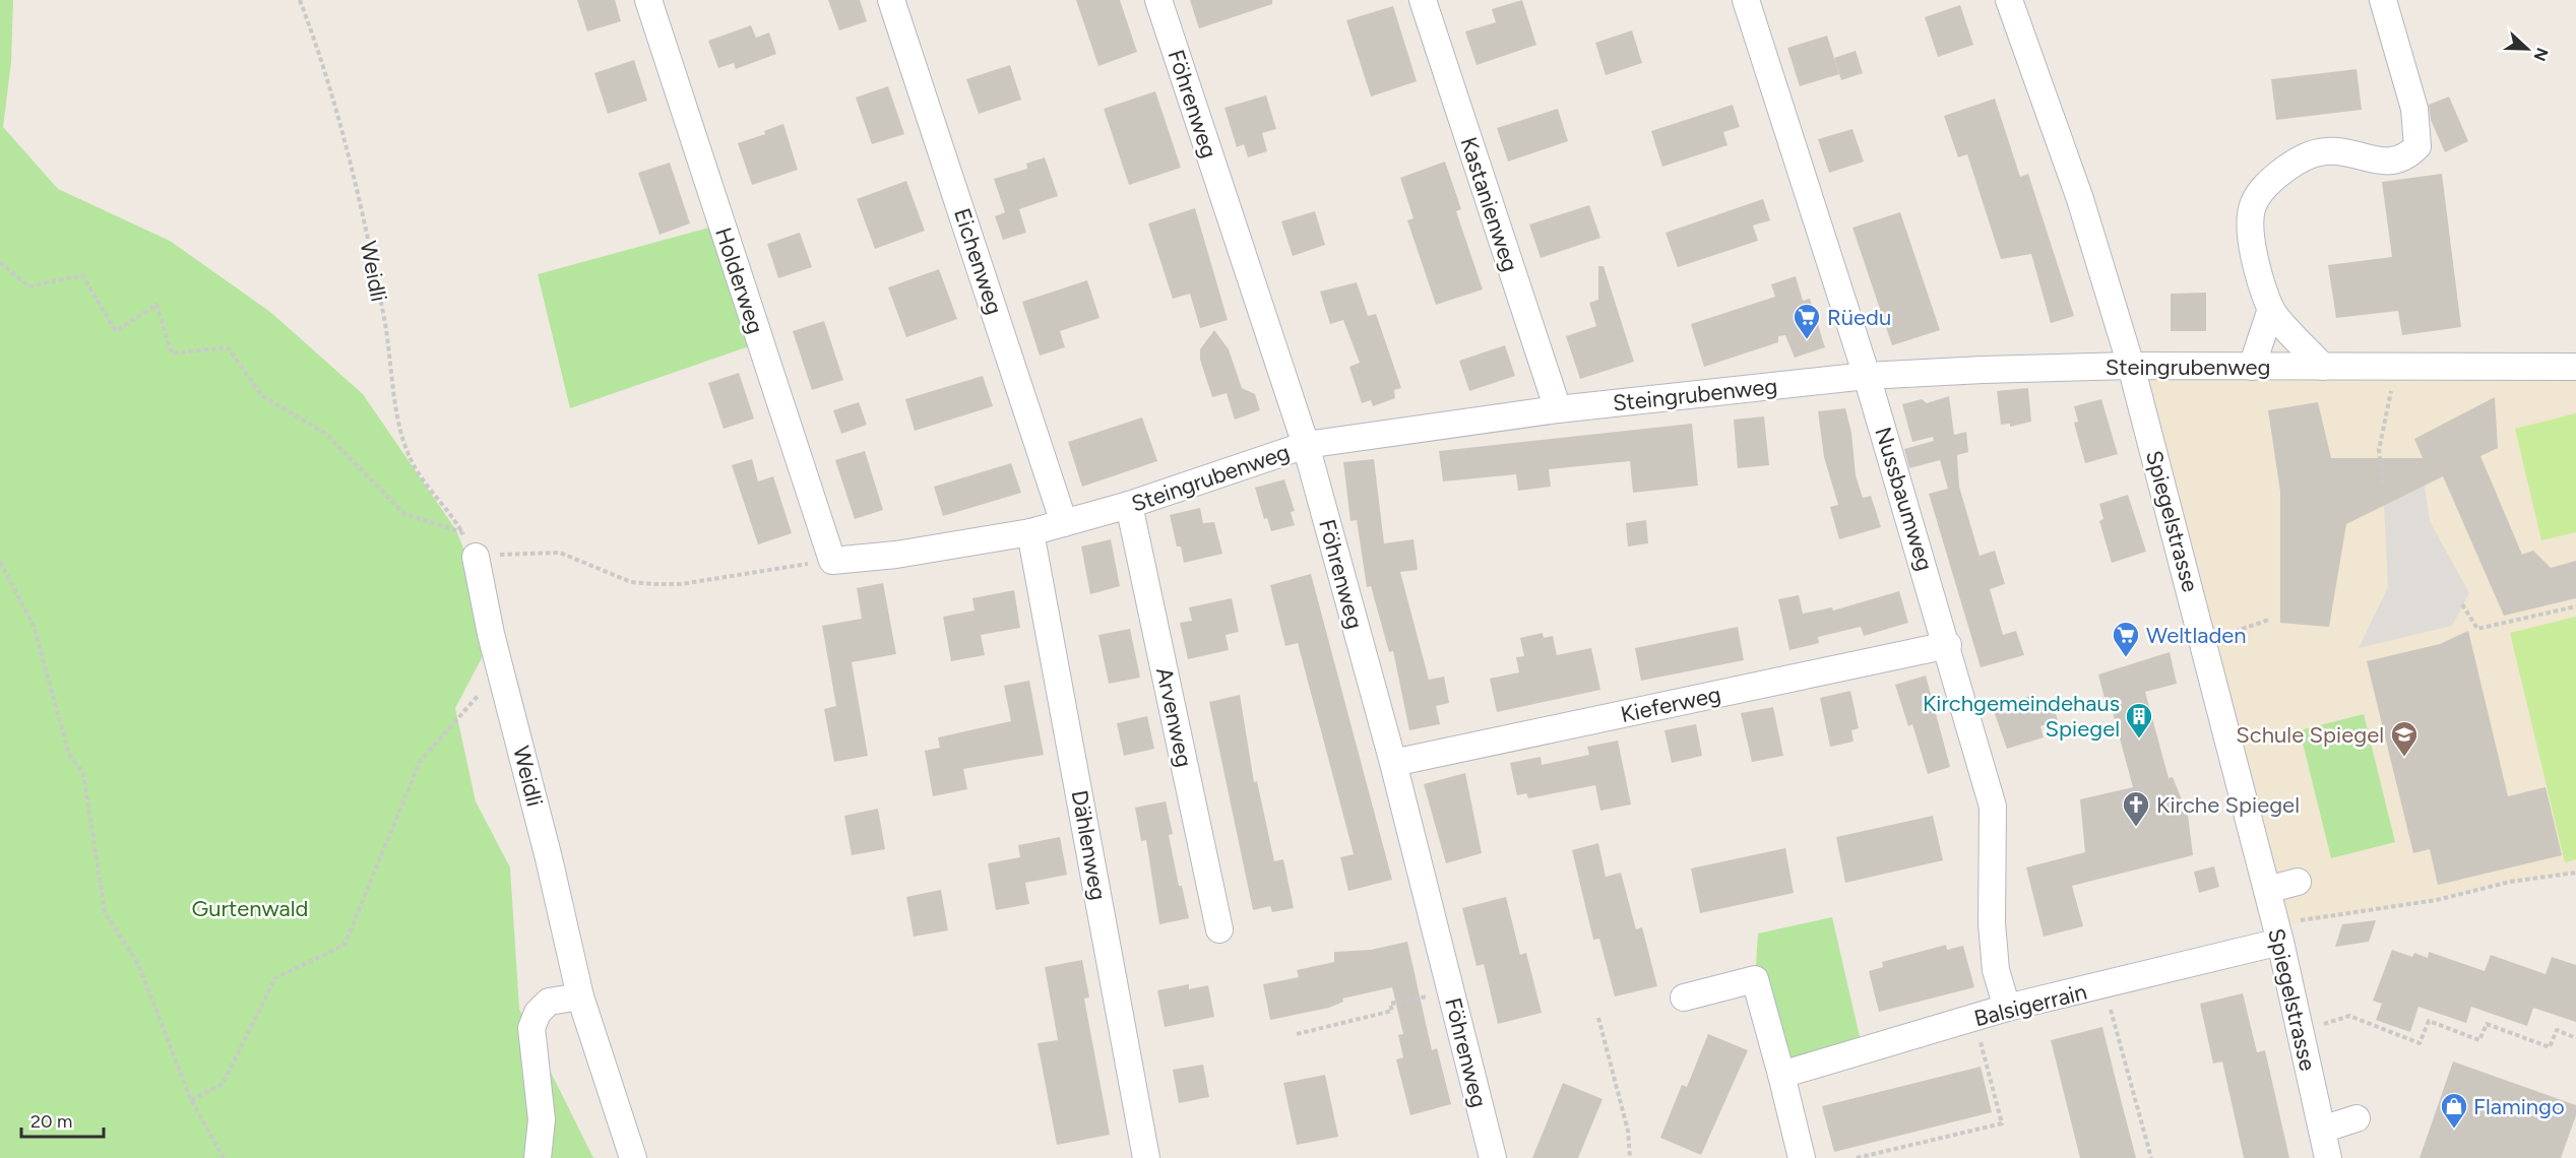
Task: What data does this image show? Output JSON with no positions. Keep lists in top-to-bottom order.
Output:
{
  "streets": {
    "street": [
      "Föhrenweg",
      "Kastanienweg",
      "Eichenweg",
      "Weidli",
      "Holderweg",
      "Steingrubenweg",
      "Nussbaumweg",
      "Spiegelstrasse",
      "Kieferweg",
      "Arvenweg",
      "Dählenweg",
      "Balsigerrain"
    ]
  },
  "crossings": [
    ["Föhrenweg", "Steingrubenweg"],
    ["Föhrenweg", "Kieferweg"],
    ["Kastanienweg", "Steingrubenweg"],
    ["Eichenweg", "Steingrubenweg"],
    ["Holderweg", "Steingrubenweg"],
    ["Steingrubenweg", "Nussbaumweg"],
    ["Steingrubenweg", "Spiegelstrasse"],
    ["Steingrubenweg", "Arvenweg"],
    ["Steingrubenweg", "Dählenweg"],
    ["Nussbaumweg", "Kieferweg"],
    ["Nussbaumweg", "Balsigerrain"],
    ["Spiegelstrasse", "Balsigerrain"]
  ],
  "parks": ["Gurtenwald"],
  "places": {
    "supermarket": ["Rüedu", "Weltladen"],
    "building": ["Kirchgemeindehaus Spiegel"],
    "school or university": ["Schule Spiegel"],
    "church": ["Kirche Spiegel"],
    "shop": ["Flamingo"]
  },
  "scale_bar": "20 m",
  "north": "right"
}
